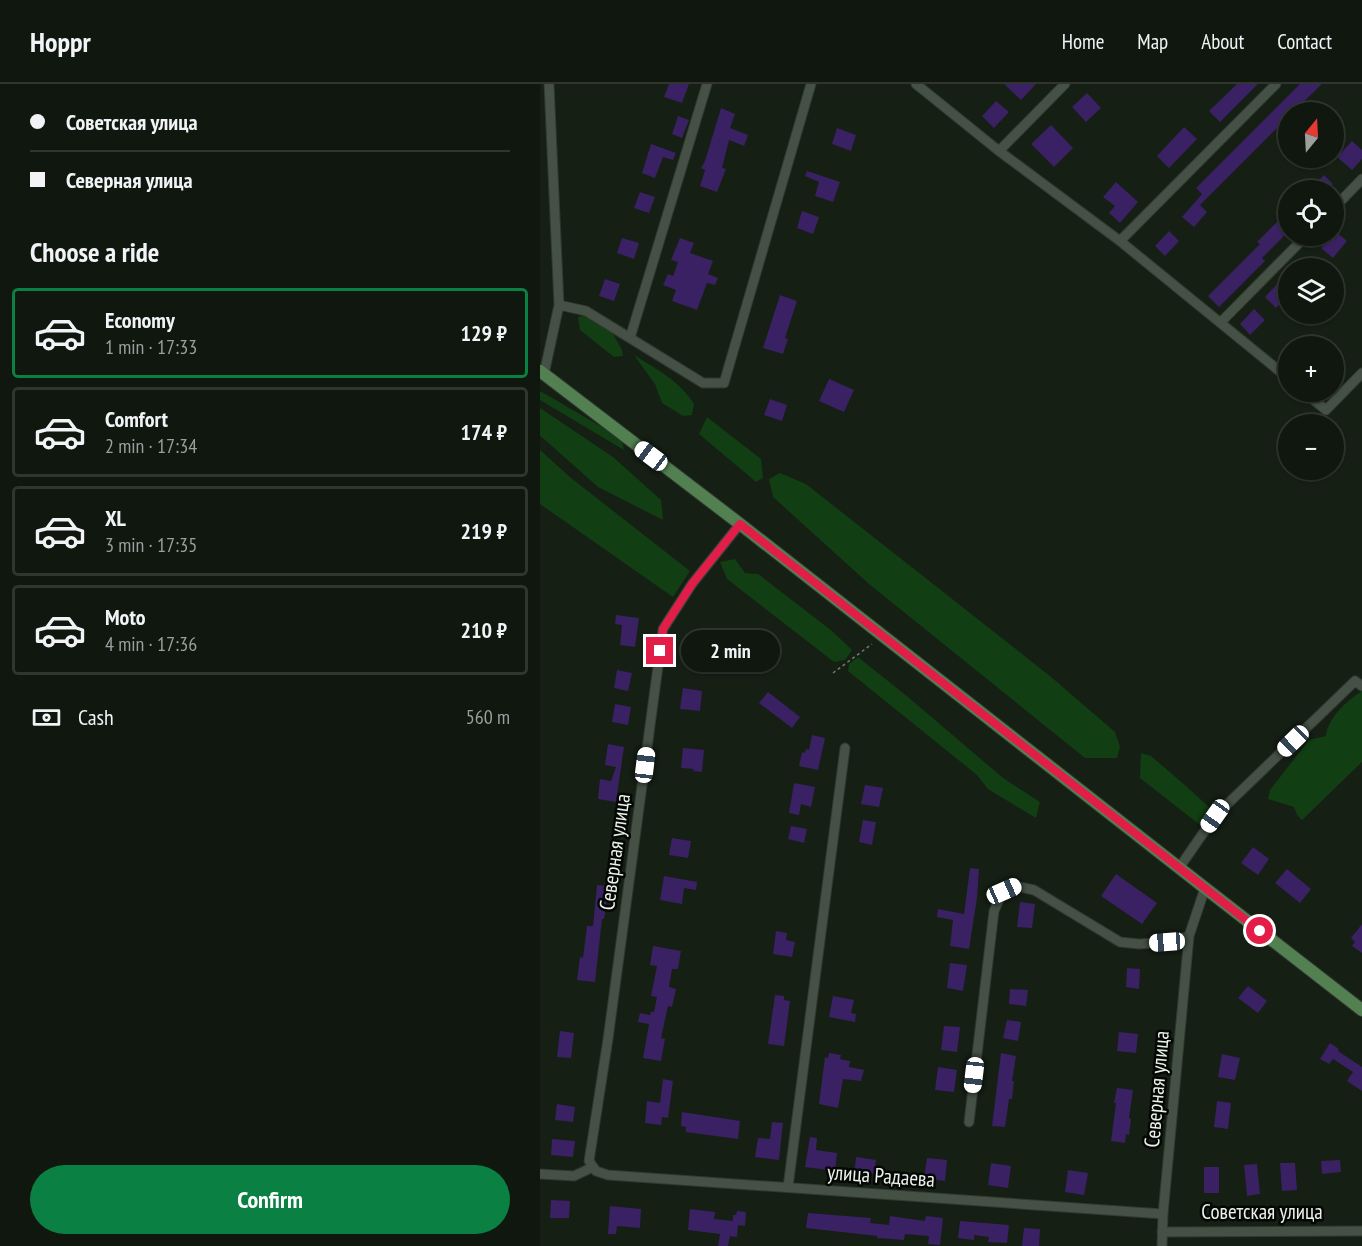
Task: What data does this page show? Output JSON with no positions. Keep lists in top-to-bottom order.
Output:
{
  "streets": {
    "street": ["Северная улица", "улица Радаева", "Советская улица"]
  },
  "crossings": [
    ["Северная улица", "улица Радаева"],
    ["Северная улица", "Советская улица"]
  ],
  "north": "top",
  "page": {
    "header": "Hoppr",
    "nav": [
      "Home",
      "Map",
      "About",
      "Contact"
    ],
    "banner": ["Советская улица", "Северная улица"],
    "map_buttons": ["+", "−"],
    "heading": "Choose a ride",
    "list": [
      {
        "name": "Economy",
        "note": "1 min · 17:33",
        "value": "129 ₽"
      },
      {
        "name": "Comfort",
        "note": "2 min · 17:34",
        "value": "174 ₽"
      },
      {
        "name": "XL",
        "note": "3 min · 17:35",
        "value": "219 ₽"
      },
      {
        "name": "Moto",
        "note": "4 min · 17:36",
        "value": "210 ₽"
      }
    ],
    "bubble": "2 min",
    "pay": ["Cash", "560 m"],
    "buttons": "Confirm"
  }
}
